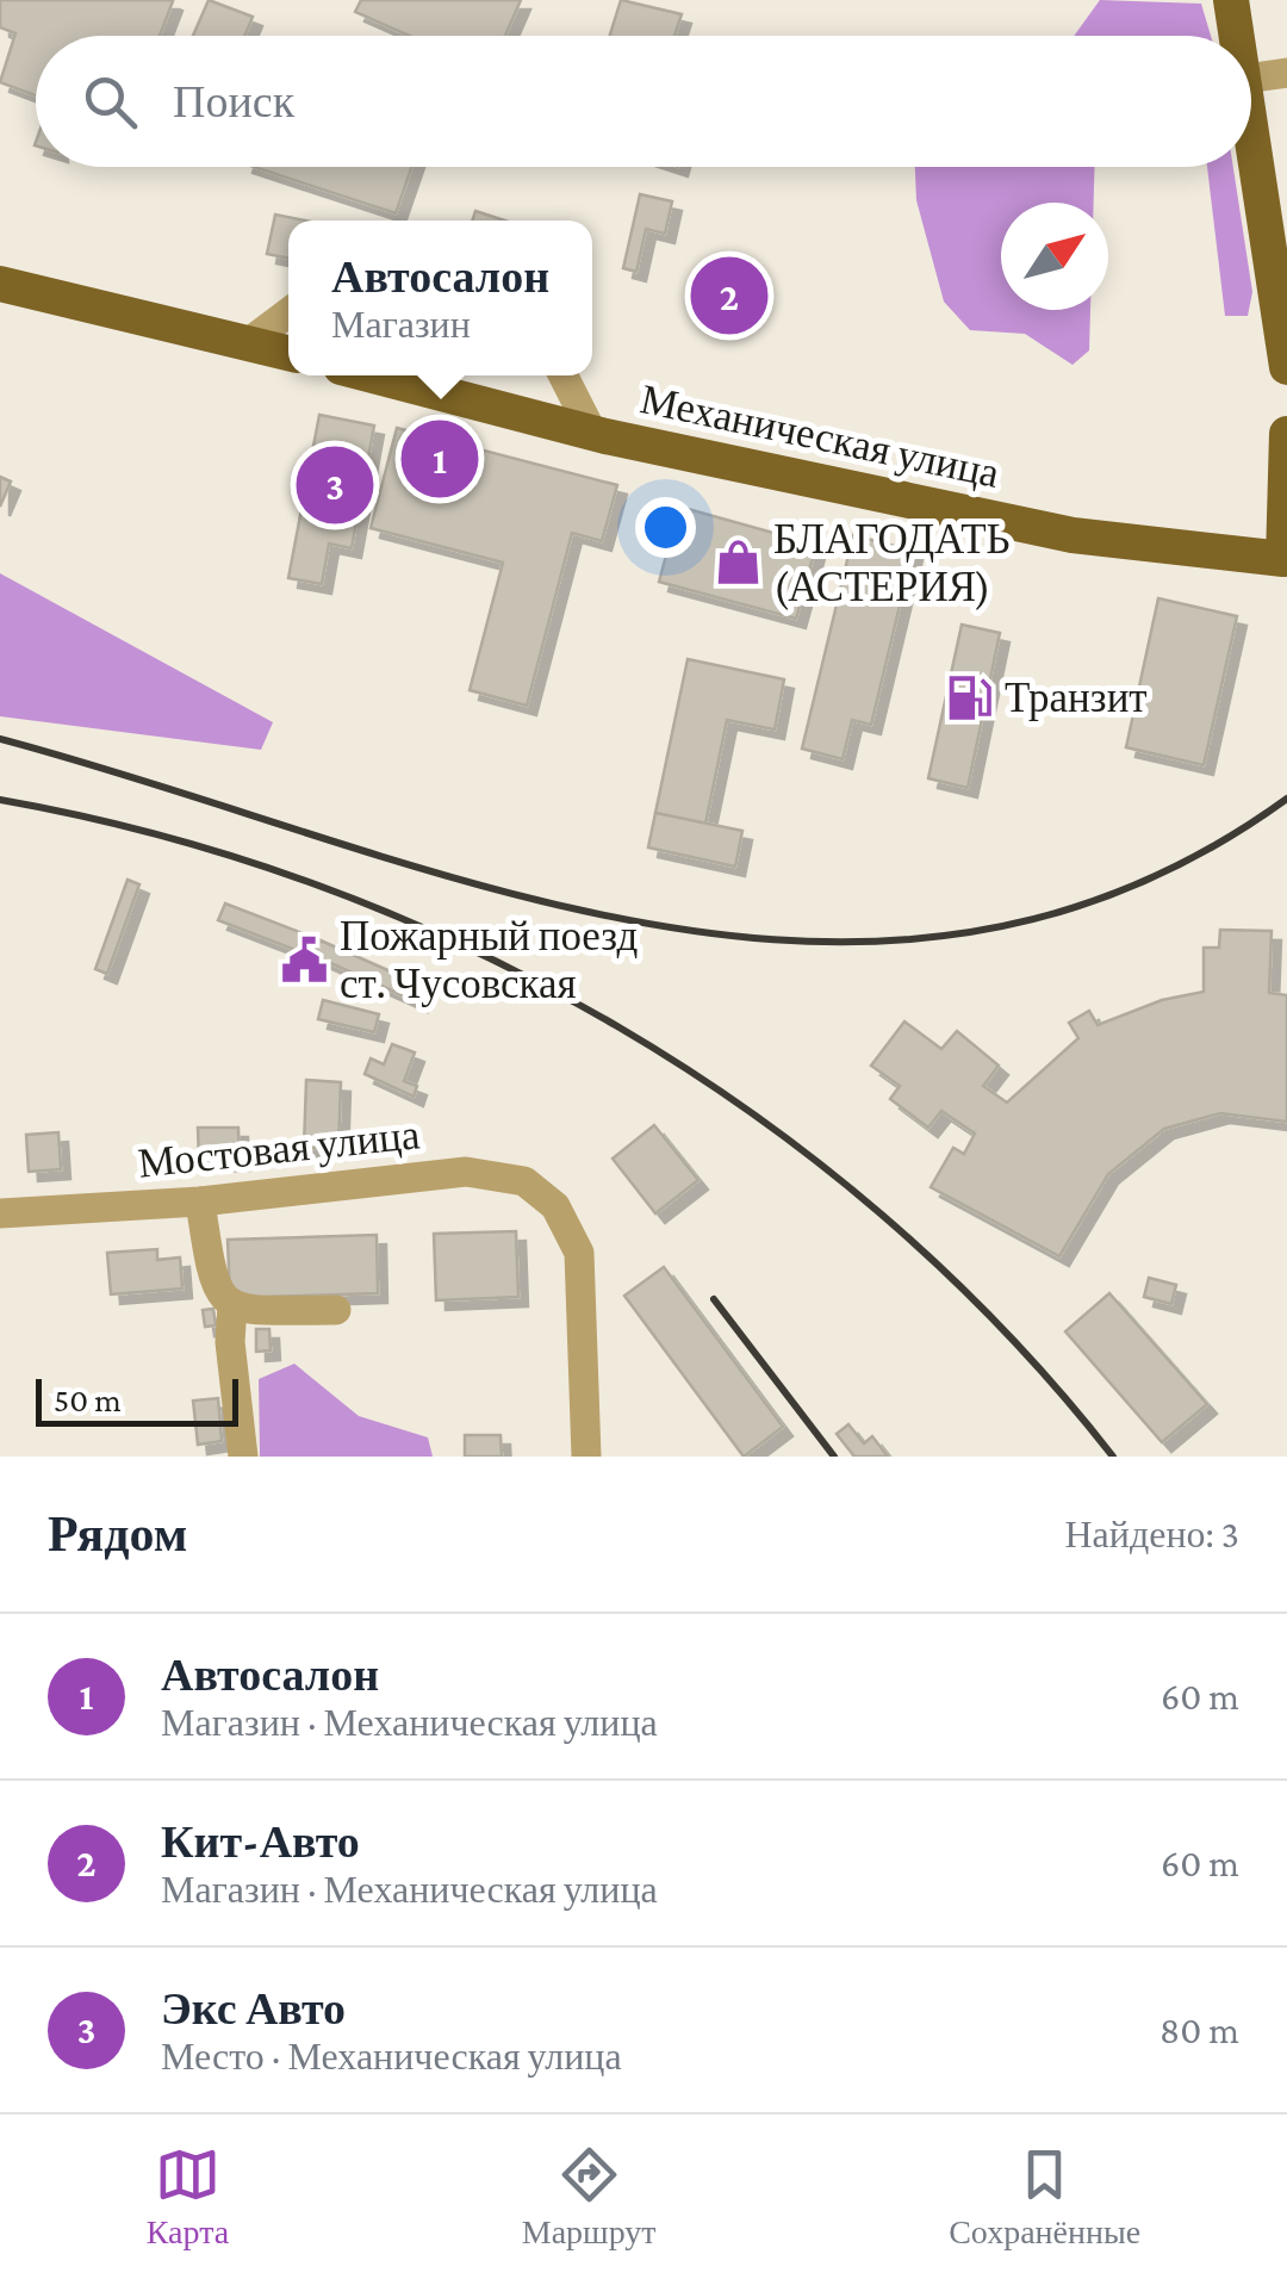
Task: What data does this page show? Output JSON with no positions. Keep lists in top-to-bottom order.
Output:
{
  "streets": {
    "main road": ["Механическая улица"],
    "street": ["Мостовая улица"]
  },
  "places": {
    "shop": ["БЛАГОДАТЬ (АСТЕРИЯ)"],
    "fuel station": ["Транзит"],
    "public building": ["Пожарный поезд ст. Чусовская"]
  },
  "scale_bar": "50 m",
  "north": "top right",
  "page": {
    "search": "Поиск",
    "popup": ["Автосалон", "Магазин"],
    "pins": ["2", "1", "3"],
    "scale": "50 m",
    "heading": ["Рядом", "Найдено: 3"],
    "list": [
      {
        "mark": "1",
        "name": "Автосалон",
        "note": "Магазин · Механическая улица",
        "value": "60 m"
      },
      {
        "mark": "2",
        "name": "Кит-Авто",
        "note": "Магазин · Механическая улица",
        "value": "60 m"
      },
      {
        "mark": "3",
        "name": "Экс Авто",
        "note": "Место · Механическая улица",
        "value": "80 m"
      }
    ],
    "nav": ["Карта", "Маршрут", "Сохранённые"]
  }
}
